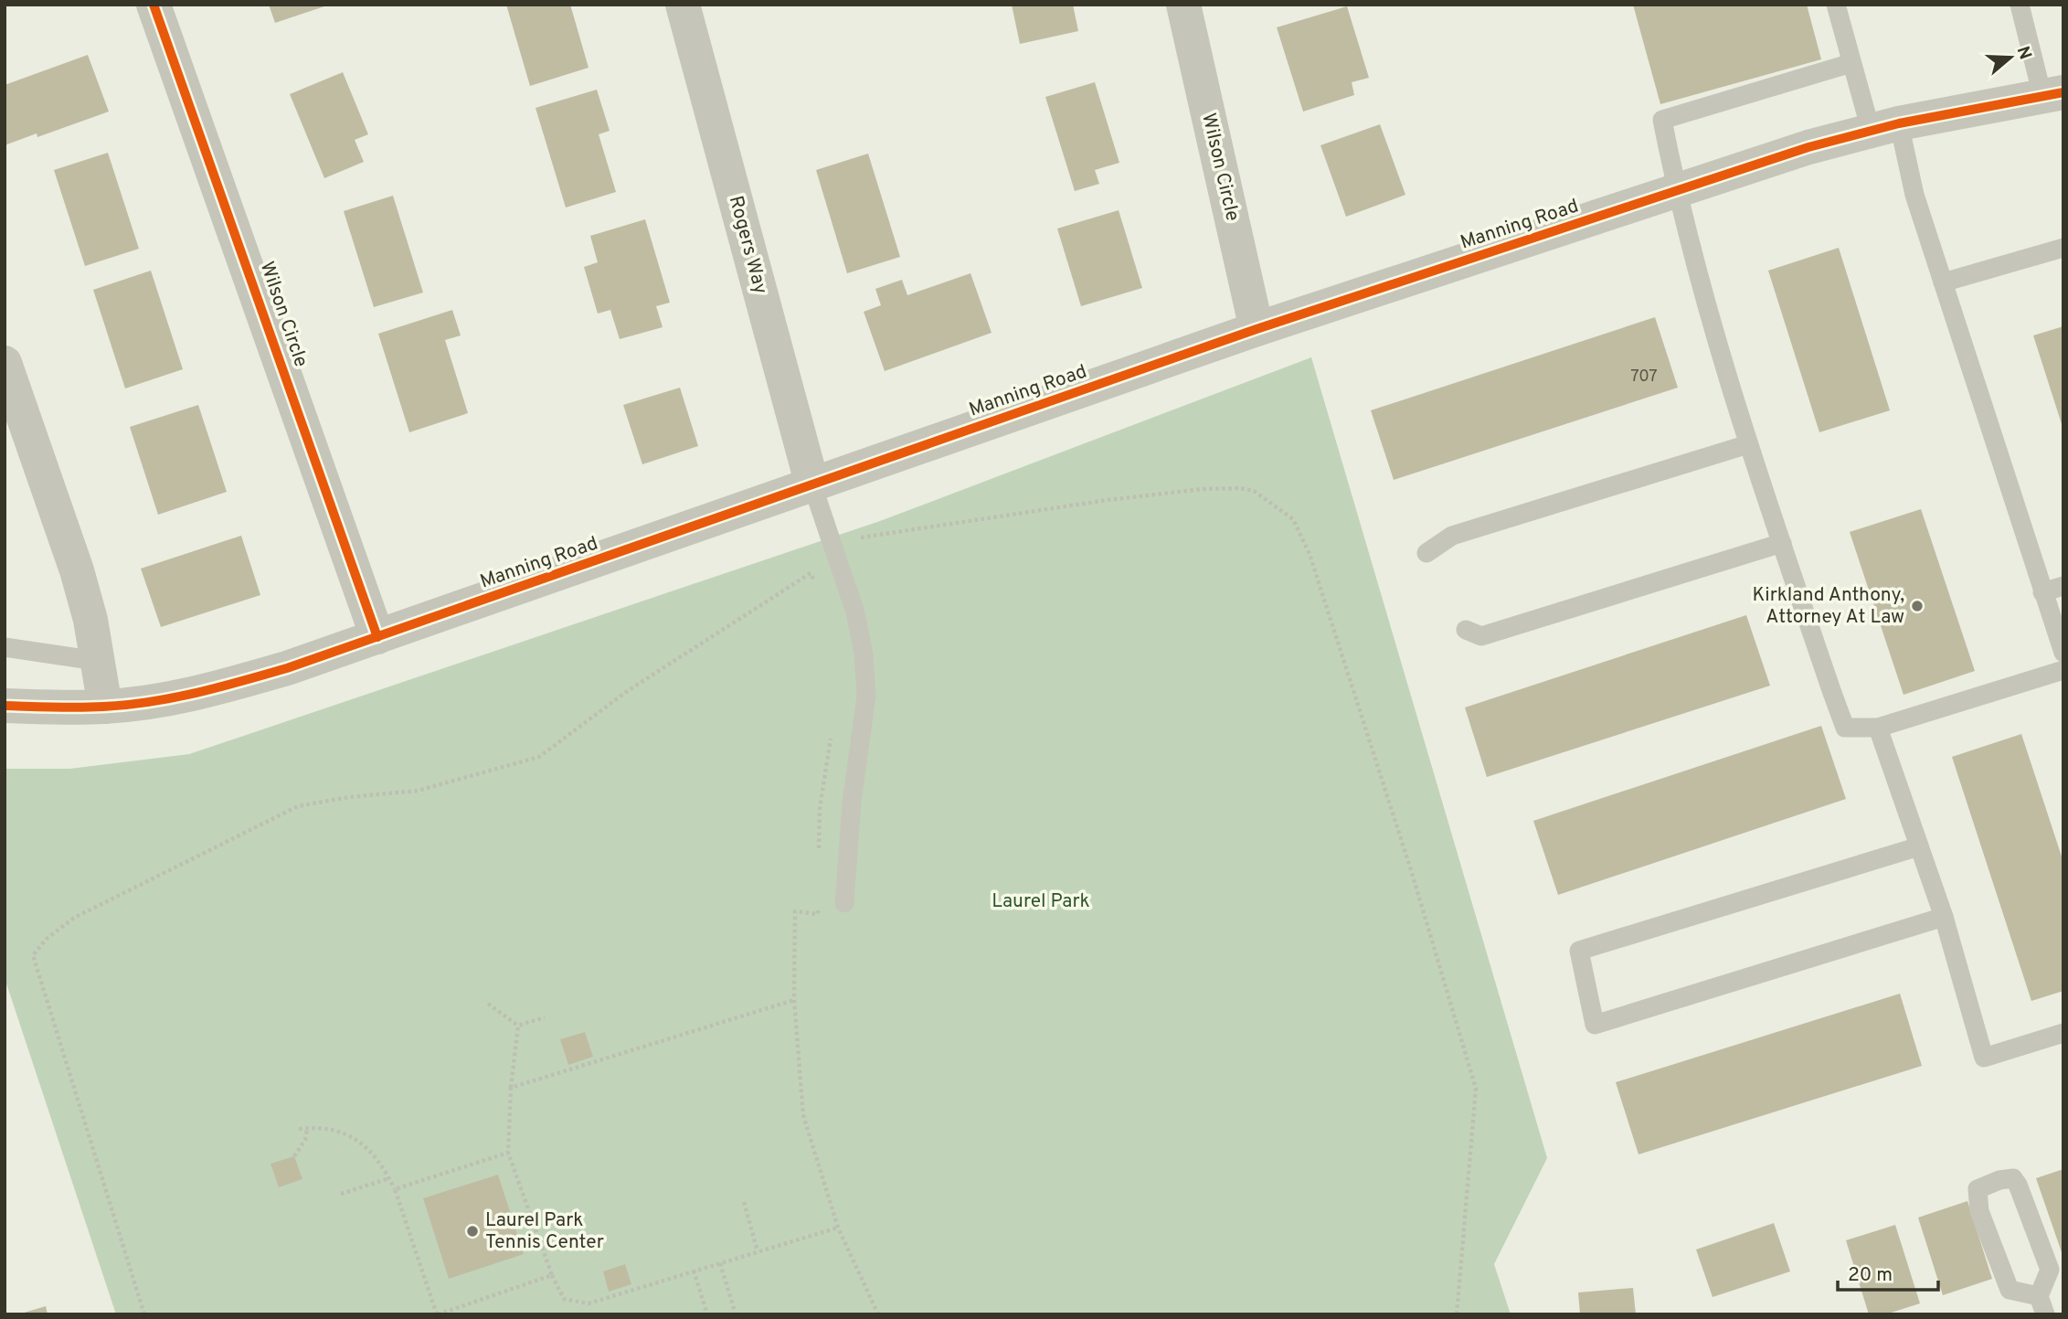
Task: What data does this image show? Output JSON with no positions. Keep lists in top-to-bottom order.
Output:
{
  "streets": {
    "street": ["Wilson Circle", "Manning Road", "Rogers Way"]
  },
  "crossings": [
    ["Wilson Circle", "Manning Road"],
    ["Manning Road", "Rogers Way"]
  ],
  "parks": ["Laurel Park"],
  "places": ["Kirkland Anthony, Attorney At Law", "Laurel Park Tennis Center"],
  "house_numbers": ["707"],
  "scale_bar": "20 m",
  "north": "right"
}
